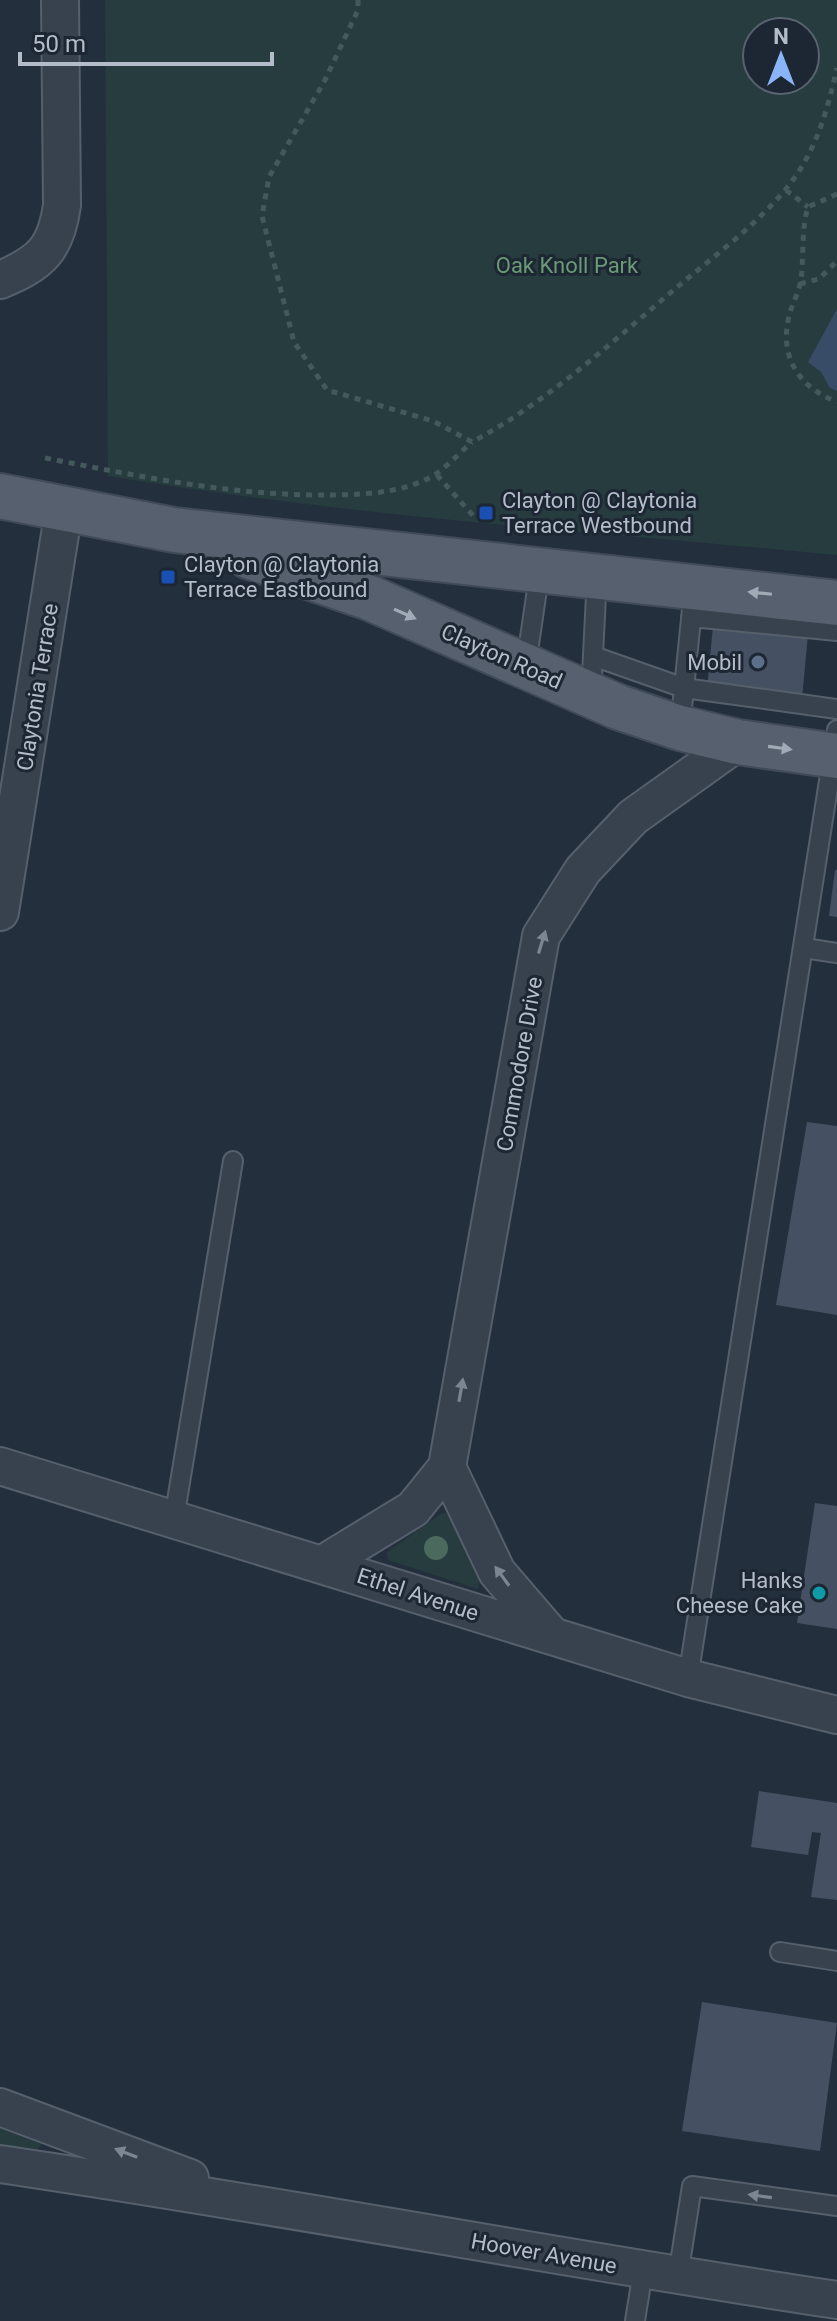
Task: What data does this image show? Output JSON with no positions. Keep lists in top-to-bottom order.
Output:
{
  "streets": {
    "main road": ["Clayton Road"],
    "street": [
      "Claytonia Terrace",
      "Commodore Drive",
      "Ethel Avenue",
      "Hoover Avenue"
    ]
  },
  "crossings": [
    ["Clayton Road", "Claytonia Terrace"],
    ["Clayton Road", "Commodore Drive"],
    ["Commodore Drive", "Ethel Avenue"]
  ],
  "one_way": ["Commodore Drive"],
  "parks": ["Oak Knoll Park"],
  "places": {
    "transit": ["Clayton @ Claytonia Terrace Westbound", "Clayton @ Claytonia Terrace Eastbound"],
    "other": ["Mobil", "Hanks Cheese Cake"]
  },
  "scale_bar": "50 m",
  "north": "top"
}
